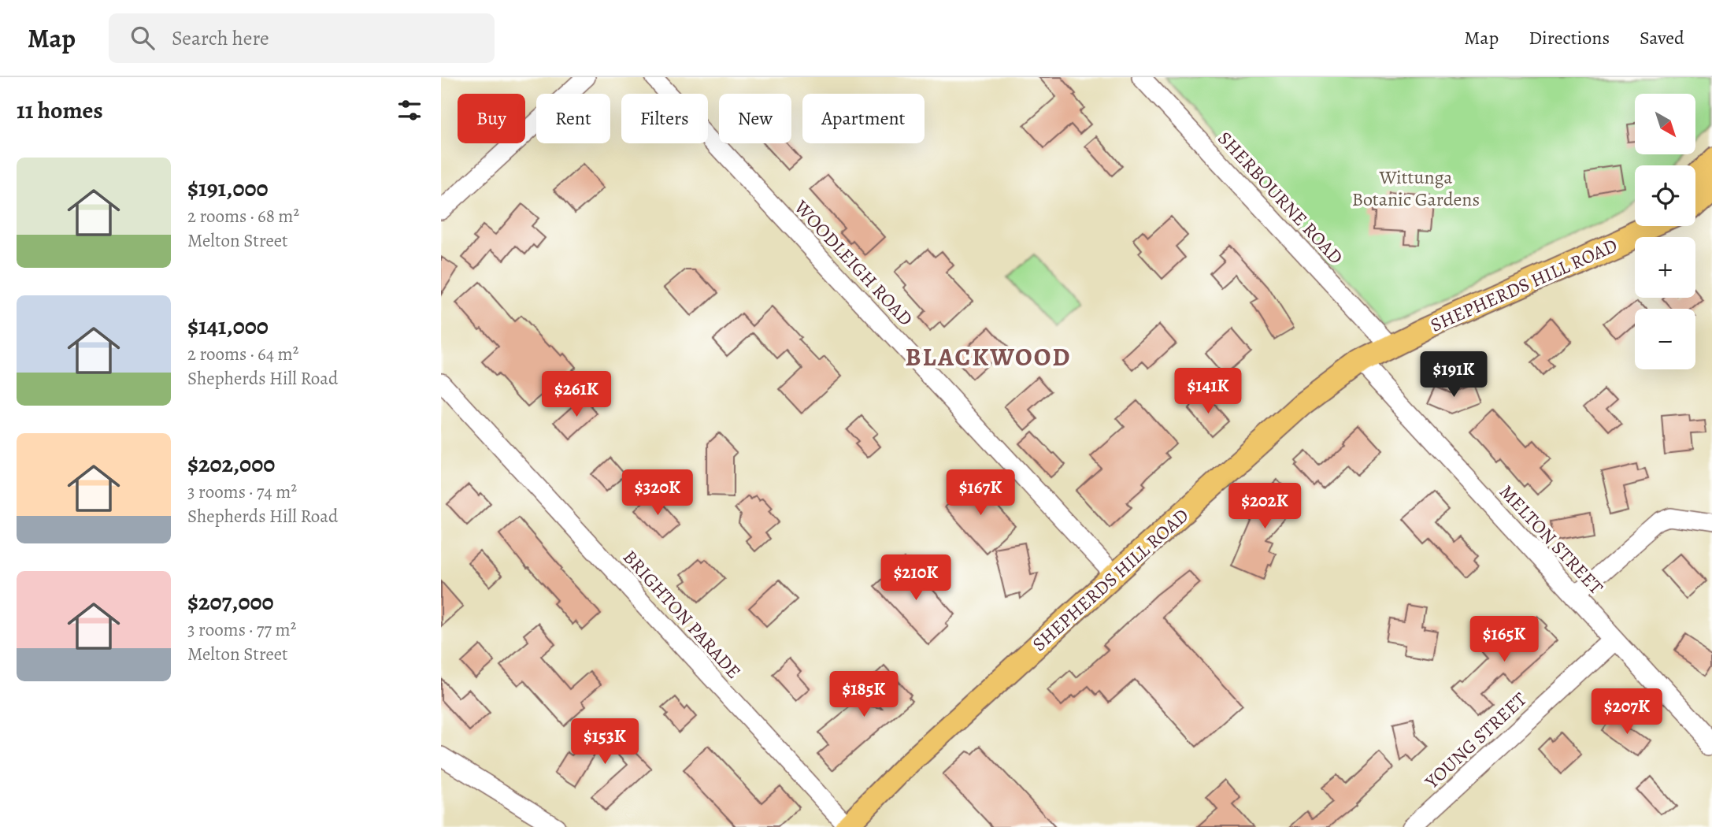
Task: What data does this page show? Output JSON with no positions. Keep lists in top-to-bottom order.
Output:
{
  "streets": {
    "main road": ["SHEPHERDS HILL ROAD"],
    "street": [
      "SHERBOURNE ROAD",
      "WOODLEIGH ROAD",
      "MELTON STREET",
      "BRIGHTON PARADE",
      "YOUNG STREET"
    ]
  },
  "crossings": [
    ["SHERBOURNE ROAD", "SHEPHERDS HILL ROAD"],
    ["WOODLEIGH ROAD", "SHEPHERDS HILL ROAD"],
    ["SHEPHERDS HILL ROAD", "MELTON STREET"],
    ["SHEPHERDS HILL ROAD", "BRIGHTON PARADE"],
    ["MELTON STREET", "YOUNG STREET"]
  ],
  "districts": ["BLACKWOOD"],
  "parks": ["Wittunga Botanic Gardens"],
  "north": "bottom right",
  "page": {
    "header": "Map",
    "search": "Search here",
    "nav": ["Map", "Directions", "Saved"],
    "heading": "11 homes",
    "map_buttons": ["+", "−"],
    "chip": [
      "Buy",
      "Rent",
      "Filters",
      "New",
      "Apartment"
    ],
    "list": [
      {
        "name": "$191,000",
        "note": "2 rooms · 68 m² · Melton Street"
      },
      {
        "name": "$141,000",
        "note": "2 rooms · 64 m² · Shepherds Hill Road"
      },
      {
        "name": "$202,000",
        "note": "3 rooms · 74 m² · Shepherds Hill Road"
      },
      {
        "name": "$207,000",
        "note": "3 rooms · 77 m² · Melton Street"
      }
    ],
    "price": [
      "$191K",
      "$141K",
      "$261K",
      "$320K",
      "$167K",
      "$202K",
      "$210K",
      "$165K",
      "$185K",
      "$207K",
      "$153K"
    ]
  }
}
